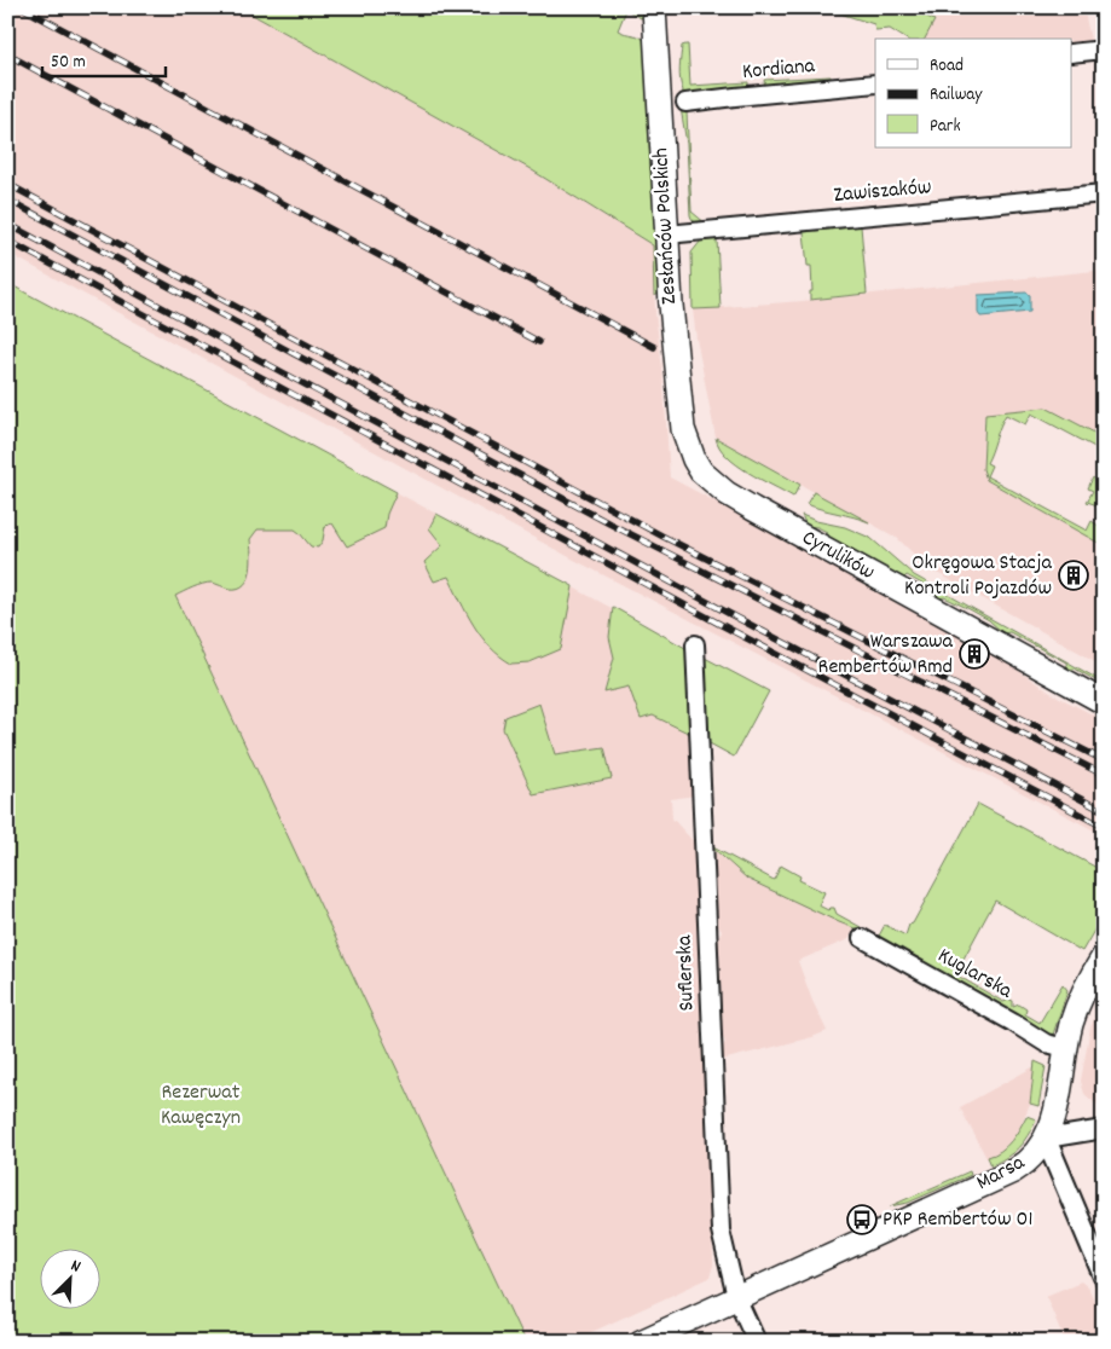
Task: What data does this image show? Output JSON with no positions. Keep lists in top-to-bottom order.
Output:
{
  "streets": {
    "main road": ["Zesłańców Polskich", "Cyrulików", "Marsa"],
    "street": [
      "Kordiana",
      "Zawiszaków",
      "Suflerska",
      "Kuglarska"
    ]
  },
  "crossings": [
    ["Zawiszaków", "Zesłańców Polskich"],
    ["Zesłańców Polskich", "Cyrulików"],
    ["Suflerska", "Marsa"],
    ["Kuglarska", "Marsa"]
  ],
  "parks": ["Rezerwat Kawęczyn"],
  "places": {
    "building": ["Okręgowa Stacja Kontroli Pojazdów", "Warszawa Rembertów Rmd"],
    "bus stop": ["PKP Rembertów 01"]
  },
  "legend": ["Road", "Railway", "Park"],
  "scale_bar": "50 m",
  "north": "top right"
}
